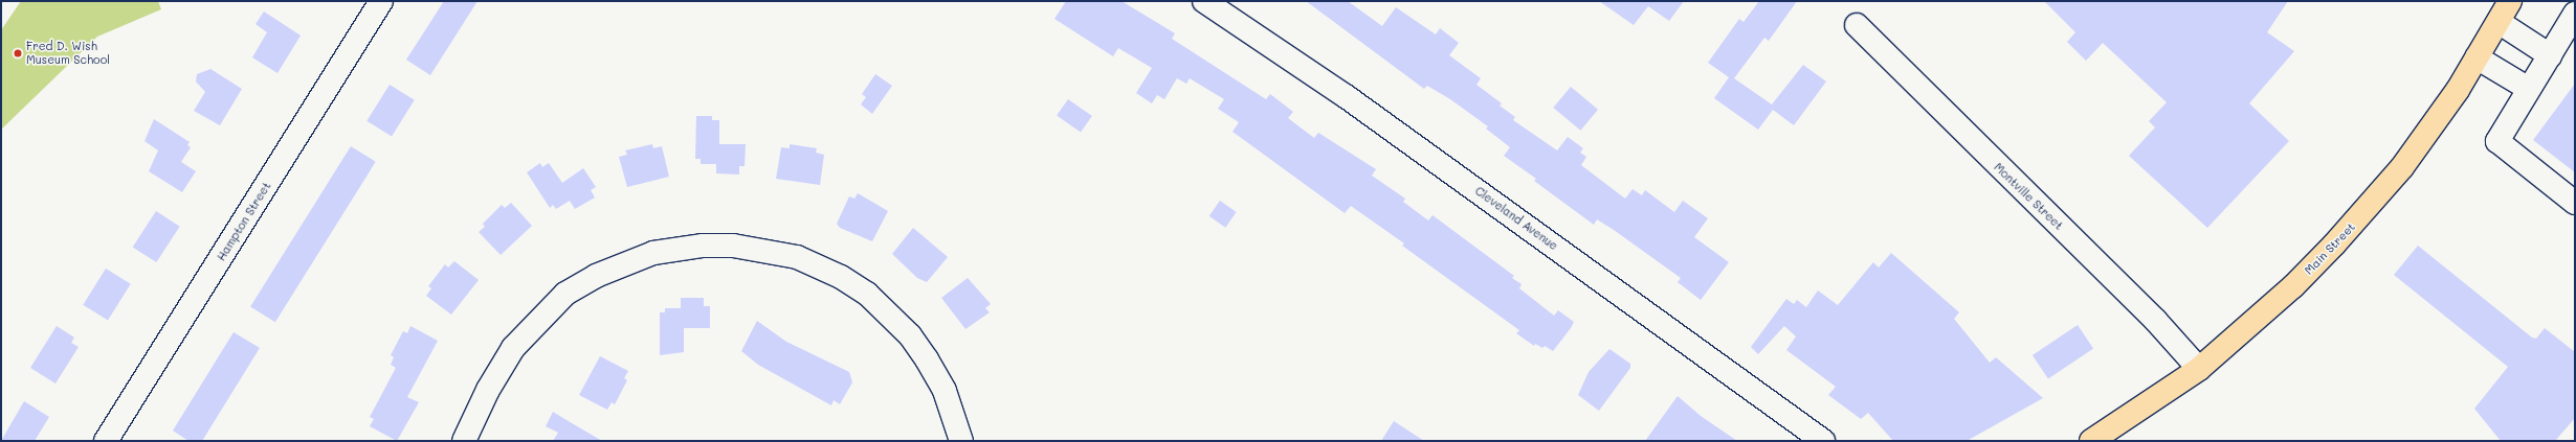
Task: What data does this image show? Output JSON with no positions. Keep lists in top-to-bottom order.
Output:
{
  "streets": {
    "main road": ["Main Street"],
    "street": ["Montville Street", "Cleveland Avenue", "Hampton Street"]
  },
  "crossings": [
    ["Montville Street", "Main Street"]
  ],
  "places": ["Fred D. Wish Museum School"]
}
